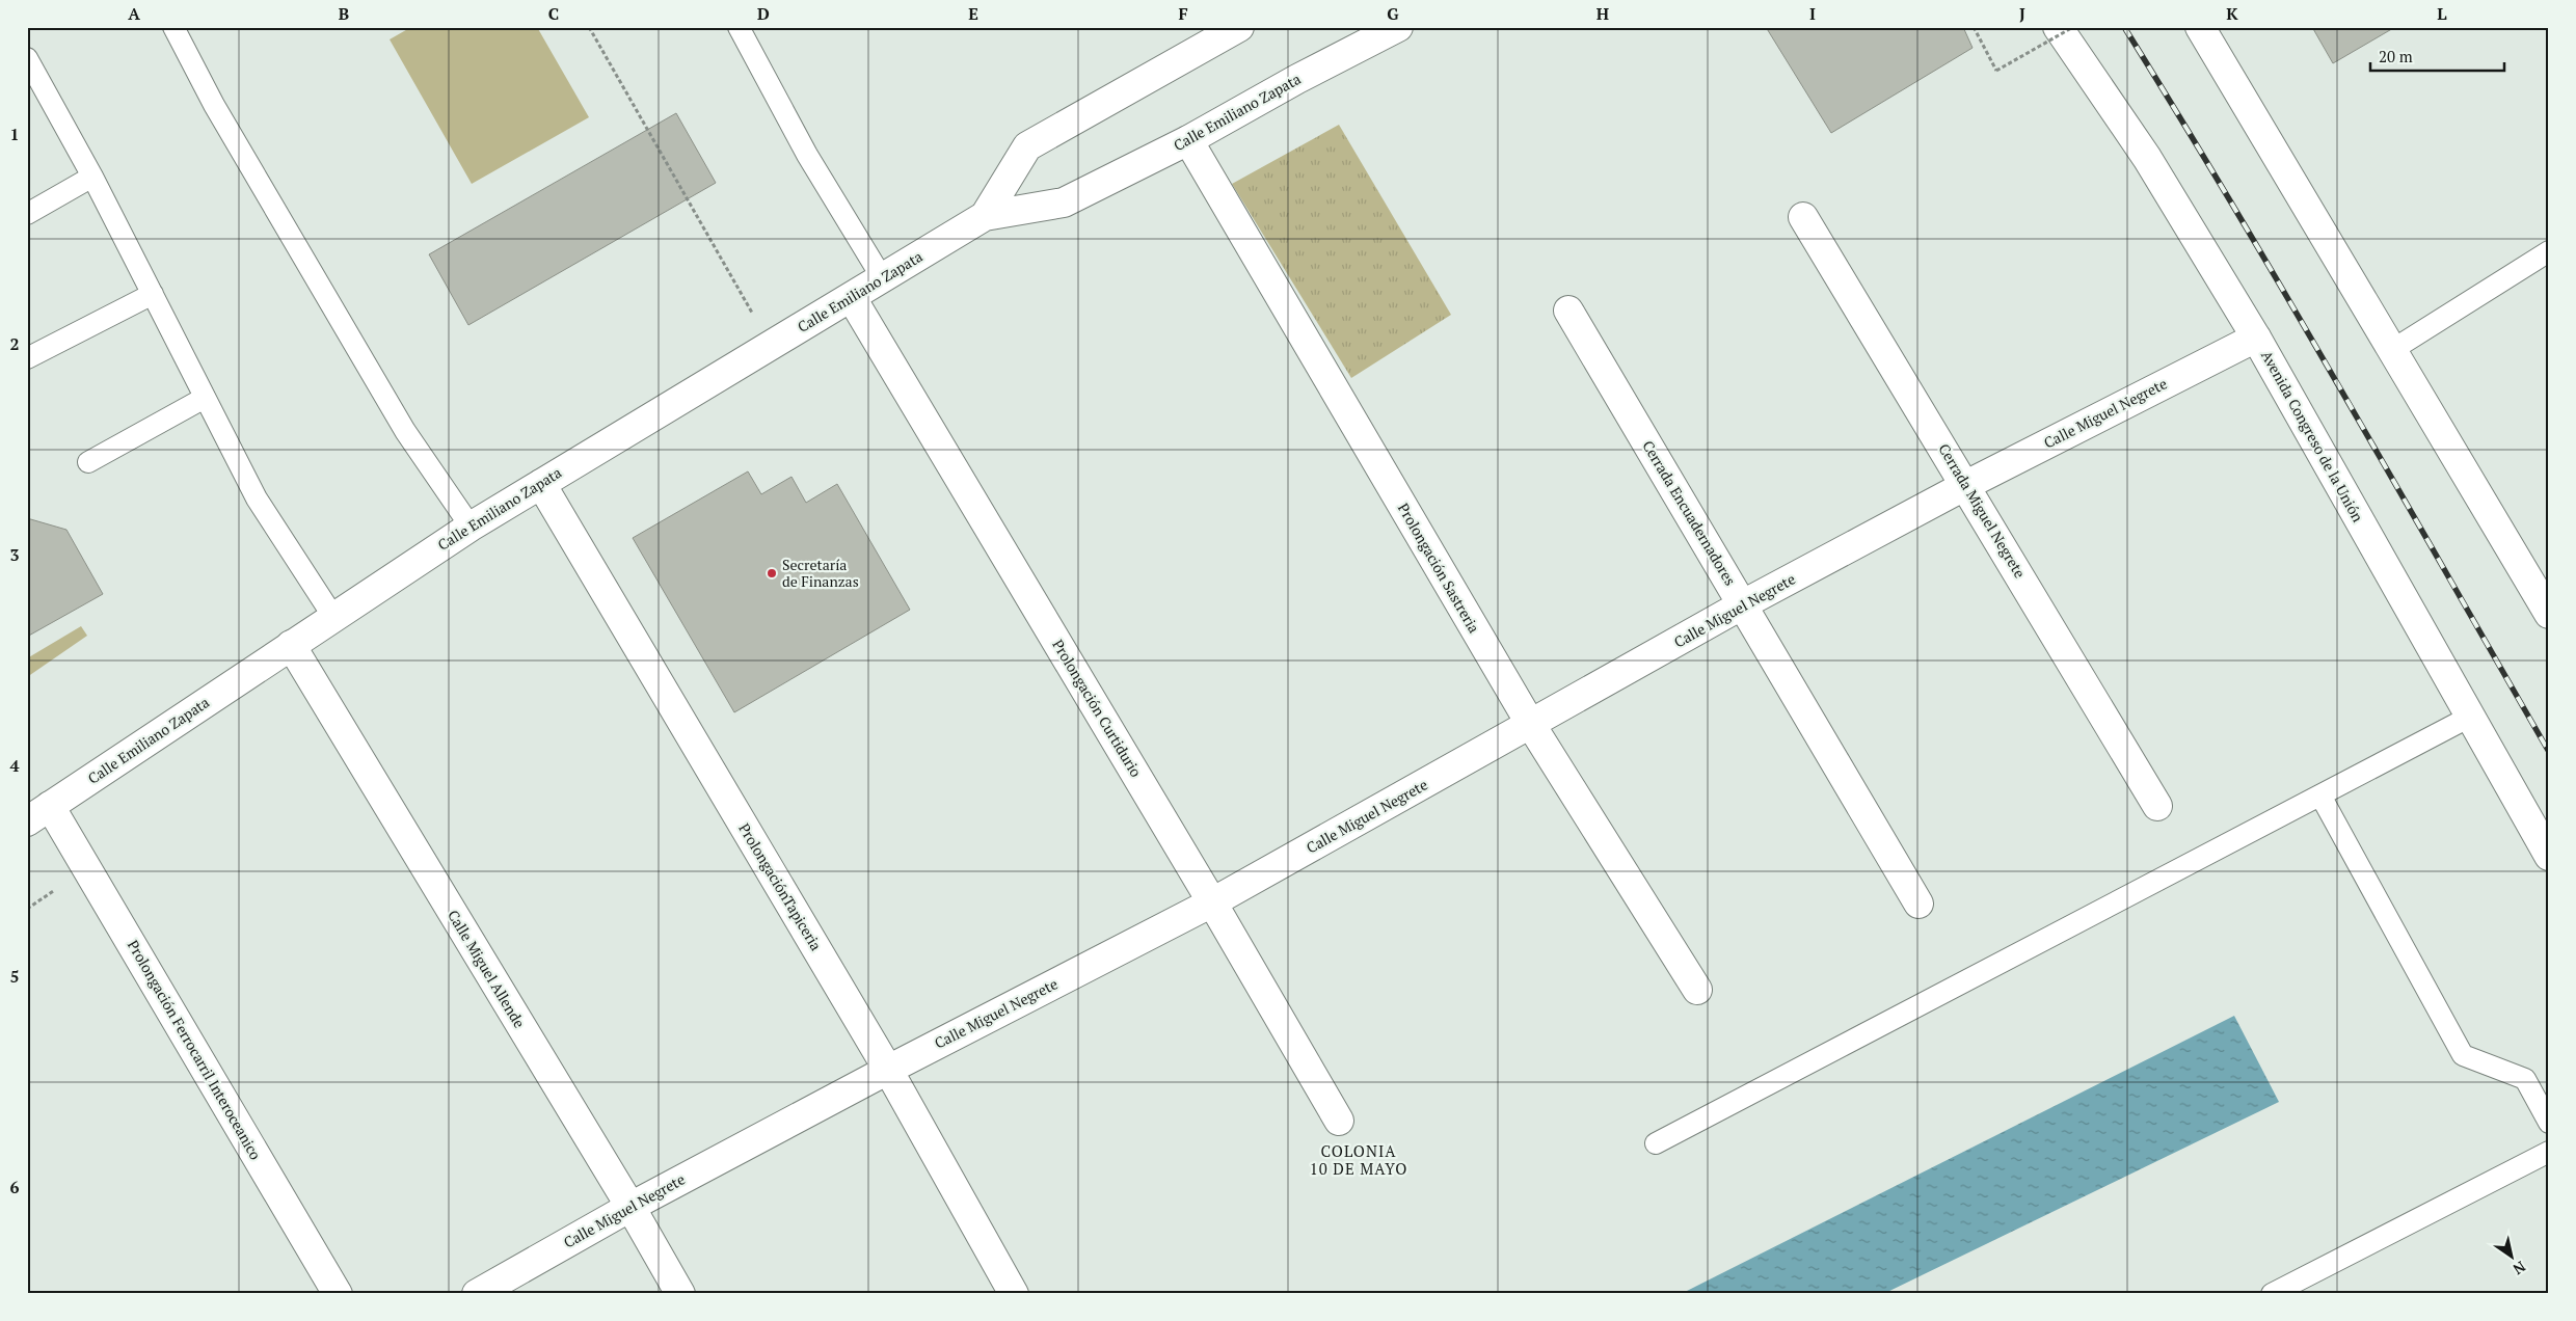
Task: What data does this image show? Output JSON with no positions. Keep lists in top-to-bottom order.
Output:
{
  "streets": {
    "street": [
      "Calle Emiliano Zapata",
      "Calle Miguel Negrete",
      "Avenida Congreso de la Unión",
      "Cerrada Miguel Negrete",
      "Cerrada Encuadernadores",
      "Prolongación Sastreria",
      "Prolongación Curtidurio",
      "ProlongaciónTapiceria",
      "Calle Miguel Allende",
      "Prolongación Ferrocarril Interoceanico"
    ]
  },
  "crossings": [
    ["Calle Emiliano Zapata", "Prolongación Sastreria"],
    ["Calle Emiliano Zapata", "Prolongación Curtidurio"],
    ["Calle Emiliano Zapata", "ProlongaciónTapiceria"],
    ["Calle Emiliano Zapata", "Calle Miguel Allende"],
    ["Calle Emiliano Zapata", "Prolongación Ferrocarril Interoceanico"],
    ["Calle Miguel Negrete", "Avenida Congreso de la Unión"],
    ["Calle Miguel Negrete", "Cerrada Miguel Negrete"],
    ["Calle Miguel Negrete", "Cerrada Encuadernadores"],
    ["Calle Miguel Negrete", "Prolongación Sastreria"],
    ["Calle Miguel Negrete", "Prolongación Curtidurio"],
    ["Calle Miguel Negrete", "ProlongaciónTapiceria"],
    ["Calle Miguel Negrete", "Calle Miguel Allende"]
  ],
  "districts": ["COLONIA 10 DE MAYO"],
  "places": ["Secretaría de Finanzas"],
  "scale_bar": "20 m",
  "north": "bottom right",
  "grid": {
    "columns": [
      "A",
      "B",
      "C",
      "D",
      "E",
      "F",
      "G",
      "H",
      "I",
      "J",
      "K",
      "L"
    ],
    "rows": [
      "1",
      "2",
      "3",
      "4",
      "5",
      "6"
    ]
  }
}
